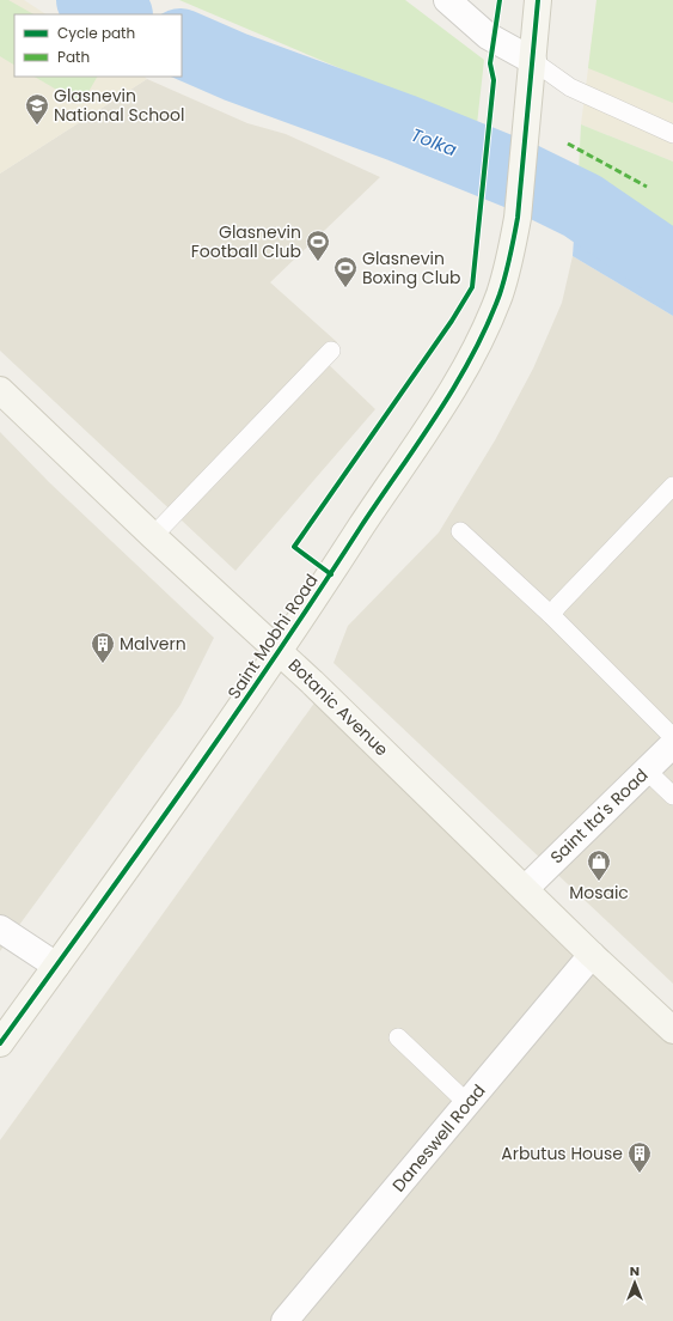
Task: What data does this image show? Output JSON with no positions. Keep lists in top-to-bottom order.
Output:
{
  "streets": {
    "main road": ["Saint Mobhi Road", "Botanic Avenue"],
    "street": ["Saint Ita's Road", "Daneswell Road"]
  },
  "crossings": [
    ["Saint Mobhi Road", "Botanic Avenue"],
    ["Botanic Avenue", "Saint Ita's Road"],
    ["Botanic Avenue", "Daneswell Road"]
  ],
  "water": ["Tolka"],
  "places": {
    "school or university": ["Glasnevin National School"],
    "sports": ["Glasnevin Football Club", "Glasnevin Boxing Club"],
    "building": ["Malvern", "Arbutus House"],
    "shop": ["Mosaic"]
  },
  "legend": ["Cycle path", "Path"],
  "north": "top"
}
